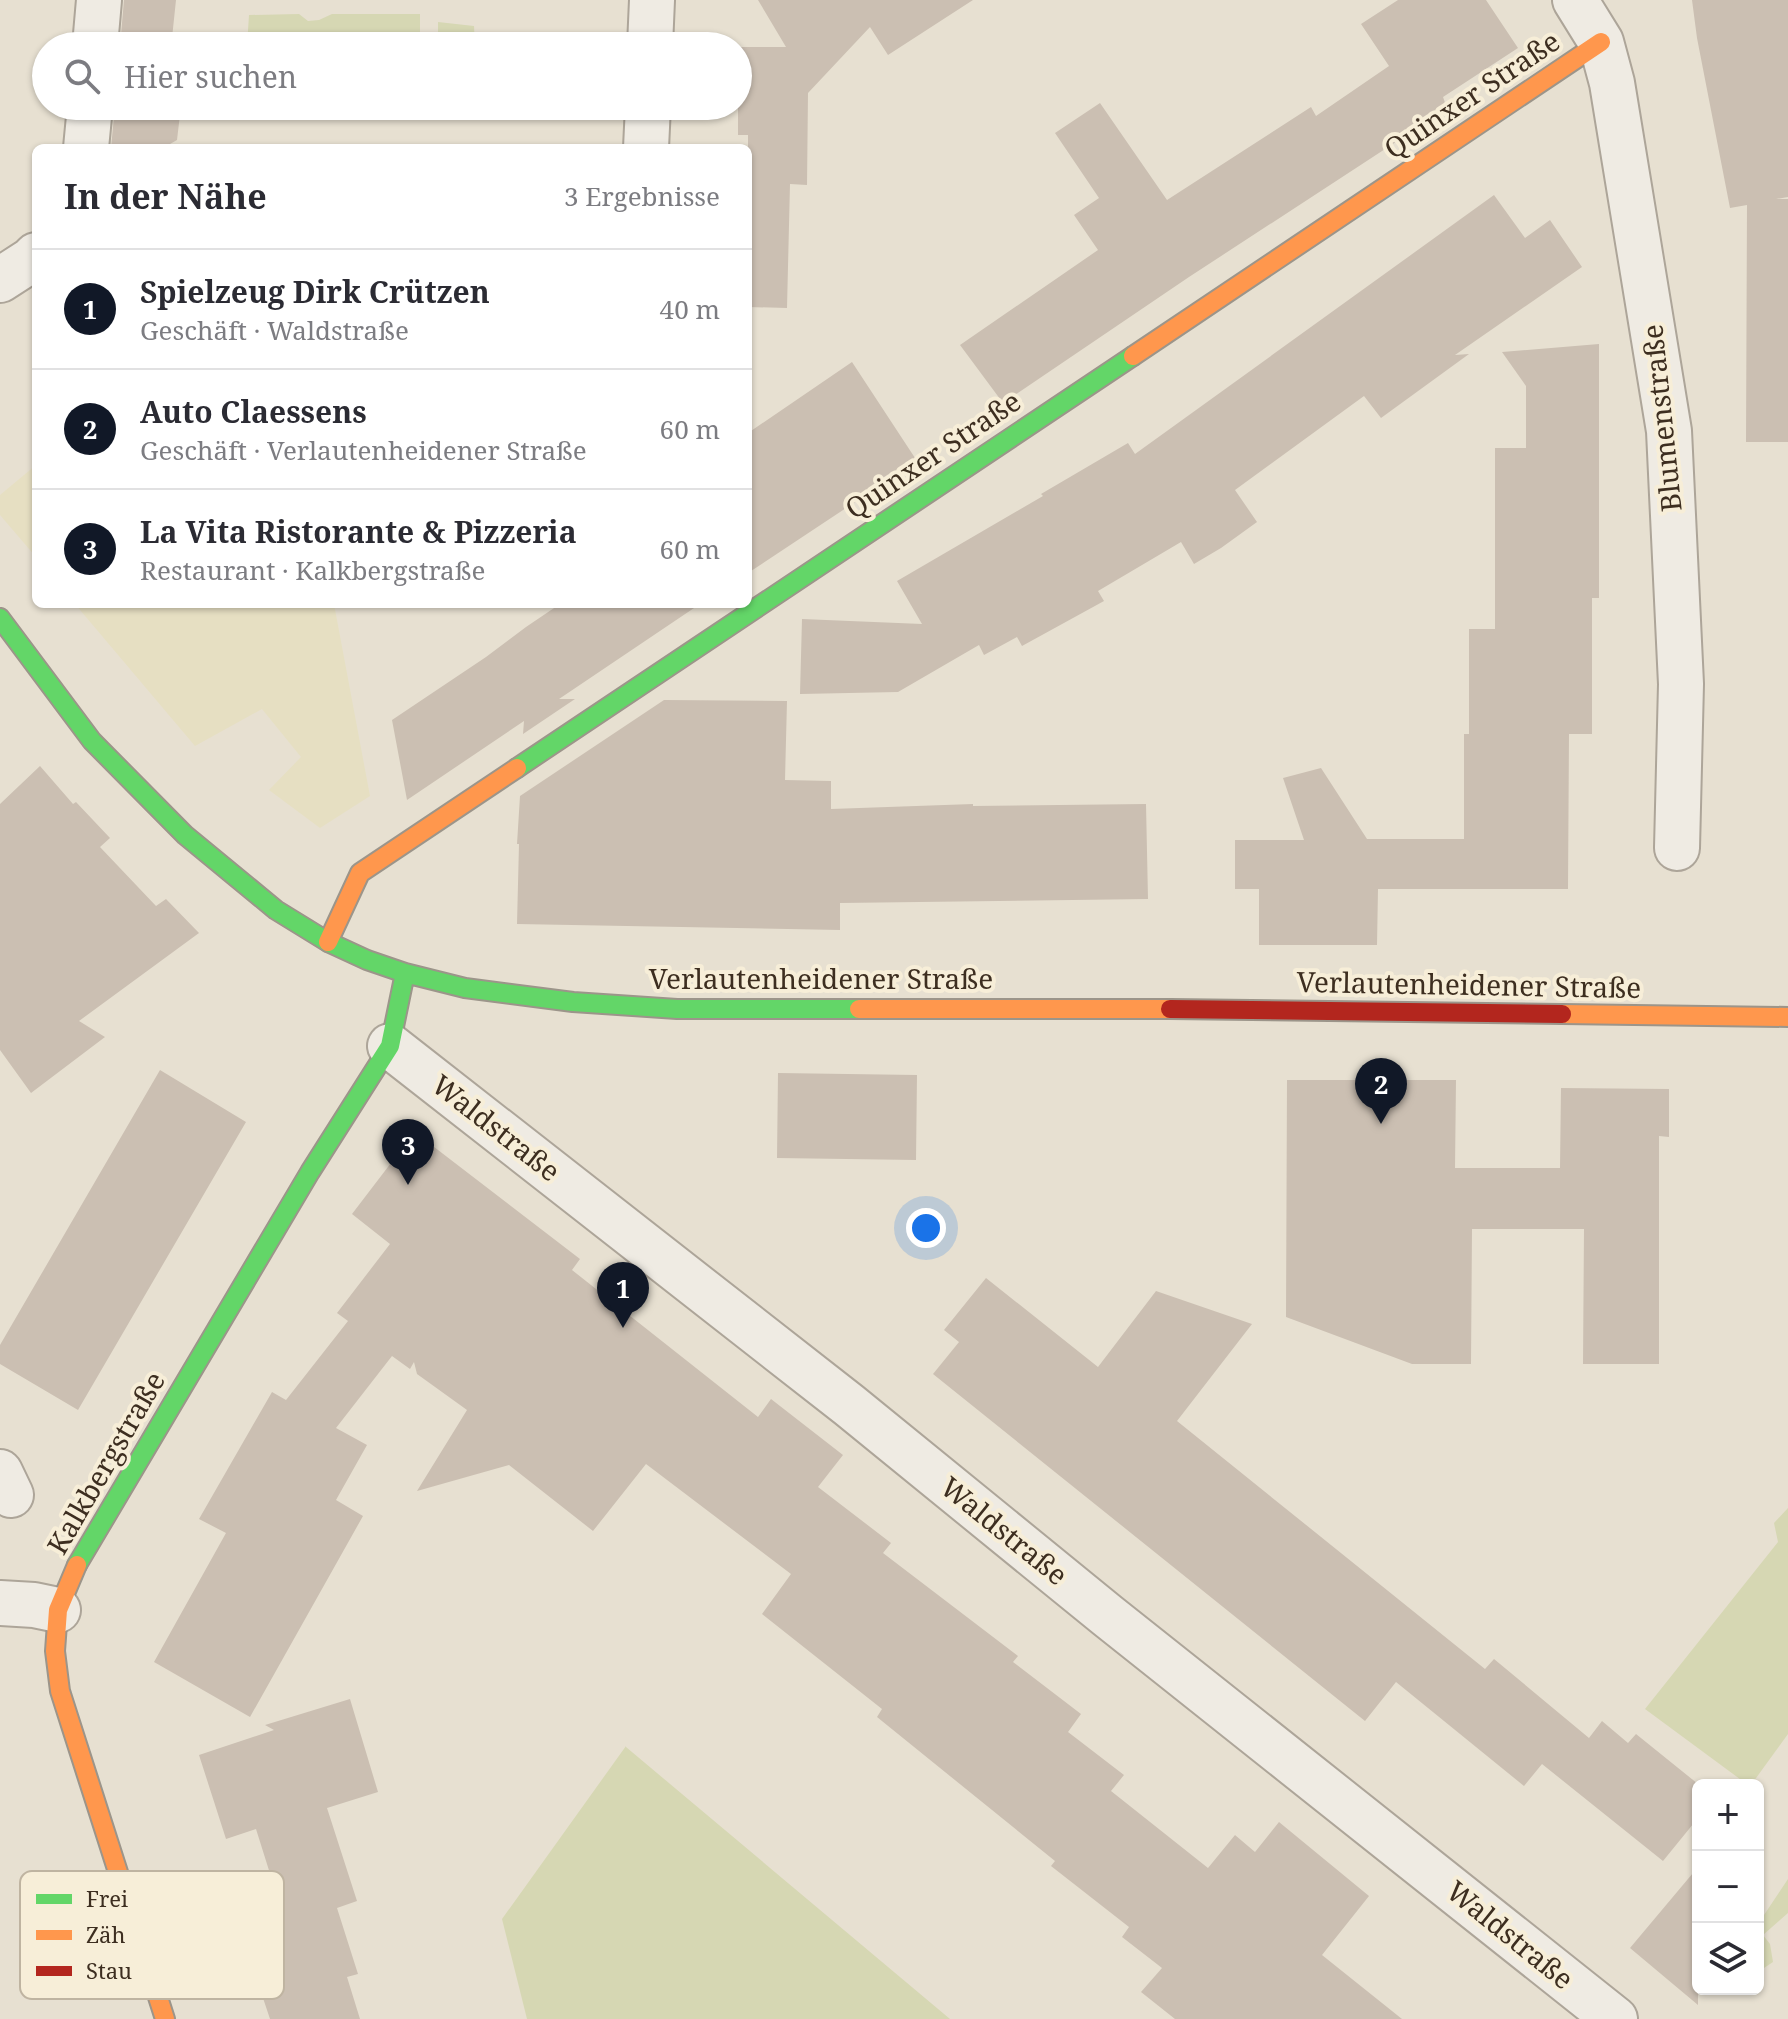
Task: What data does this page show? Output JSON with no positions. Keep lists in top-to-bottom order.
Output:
{
  "streets": {
    "street": [
      "Quinxer Straße",
      "Blumenstraße",
      "Verlautenheidener Straße",
      "Waldstraße",
      "Kalkbergstraße"
    ]
  },
  "crossings": [
    ["Quinxer Straße", "Blumenstraße"],
    ["Quinxer Straße", "Verlautenheidener Straße"],
    ["Verlautenheidener Straße", "Kalkbergstraße"],
    ["Waldstraße", "Kalkbergstraße"]
  ],
  "legend": ["Frei", "Zäh", "Stau"],
  "page": {
    "search": "Hier suchen",
    "heading": ["In der Nähe", "3 Ergebnisse"],
    "list": [
      {
        "mark": "1",
        "name": "Spielzeug Dirk Crützen",
        "note": "Geschäft · Waldstraße",
        "value": "40 m"
      },
      {
        "mark": "2",
        "name": "Auto Claessens",
        "note": "Geschäft · Verlautenheidener Straße",
        "value": "60 m"
      },
      {
        "mark": "3",
        "name": "La Vita Ristorante & Pizzeria",
        "note": "Restaurant · Kalkbergstraße",
        "value": "60 m"
      }
    ],
    "pins": ["2", "3", "1"],
    "map_buttons": ["+", "−"]
  }
}
